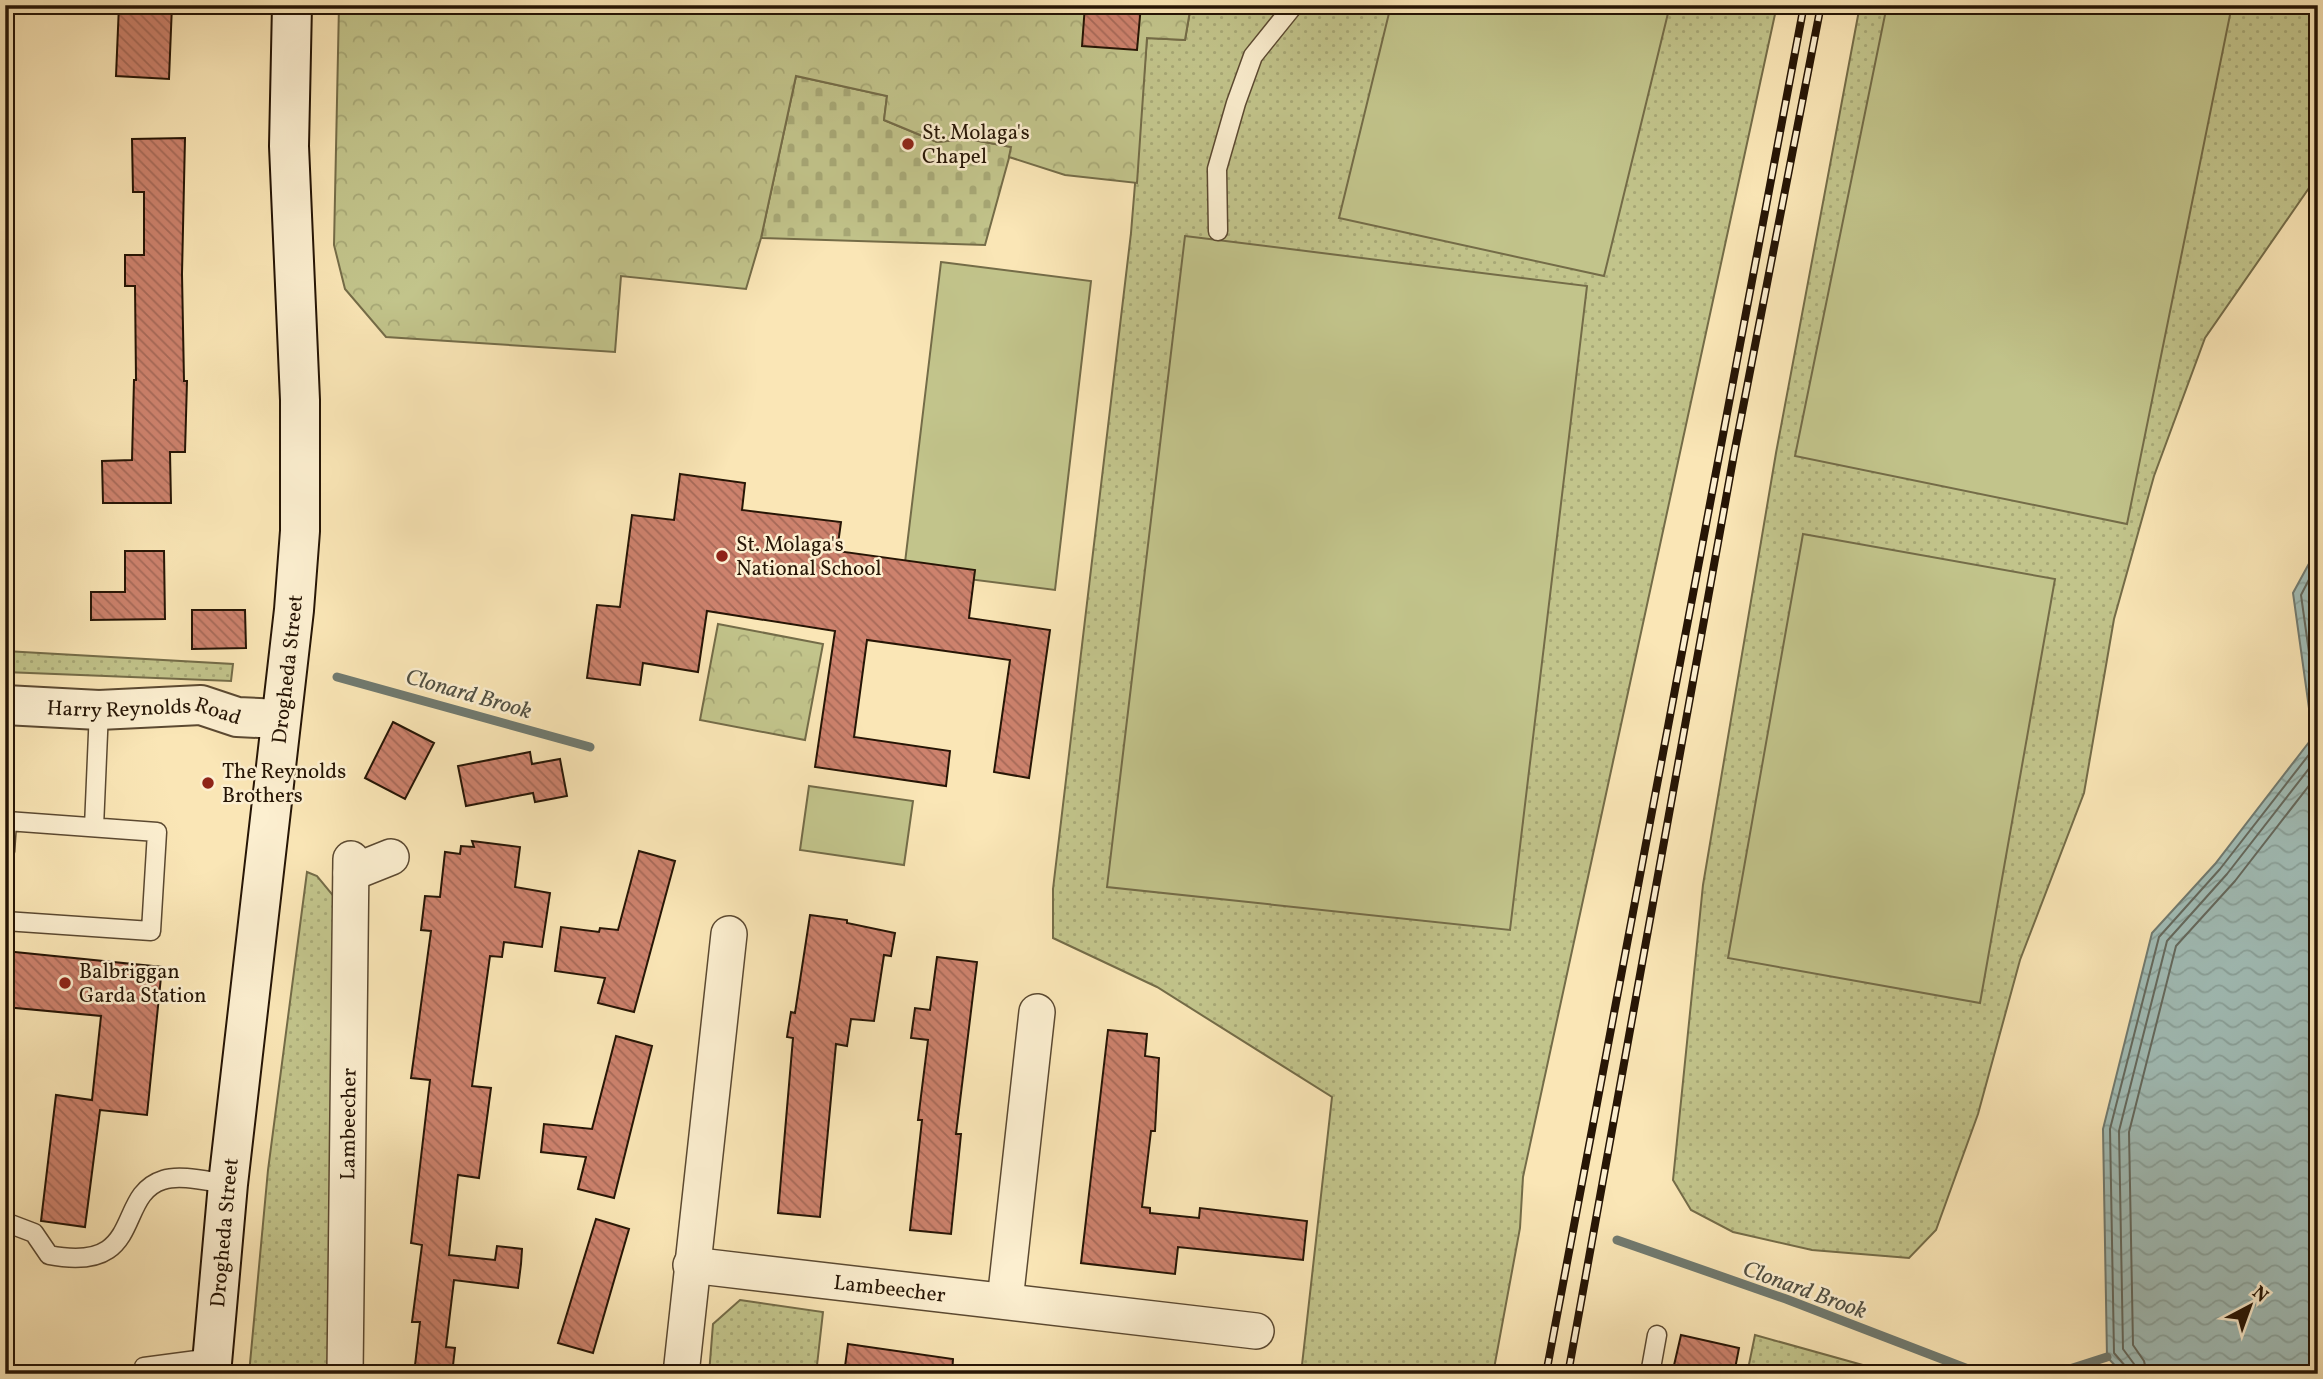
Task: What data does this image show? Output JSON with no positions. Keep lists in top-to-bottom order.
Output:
{
  "streets": {
    "main road": ["Drogheda Street", "Harry Reynolds Road"],
    "street": ["Lambeecher"]
  },
  "crossings": [
    ["Drogheda Street", "Harry Reynolds Road"]
  ],
  "water": ["Clonard Brook"],
  "places": [
    "St. Molaga's Chapel",
    "St. Molaga's National School",
    "The Reynolds Brothers",
    "Balbriggan Garda Station"
  ],
  "north": "top right"
}
